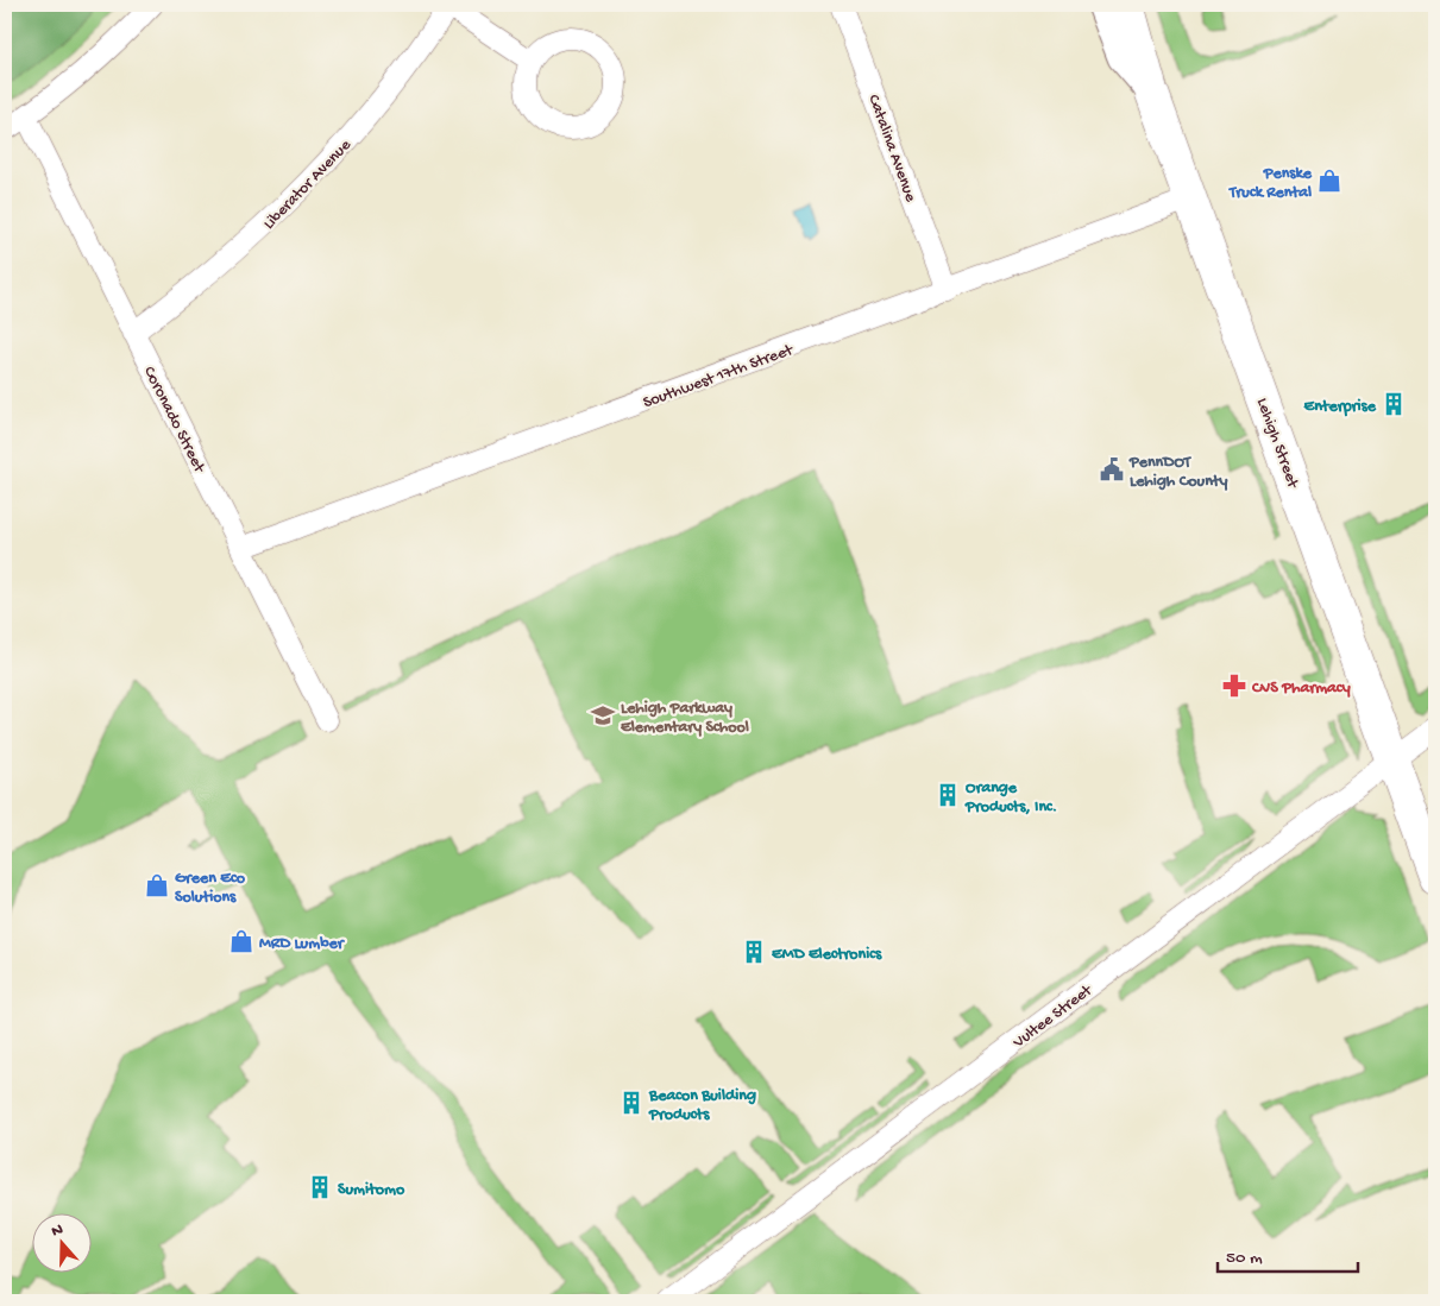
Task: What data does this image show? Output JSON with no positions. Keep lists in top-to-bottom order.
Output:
{
  "streets": {
    "main road": ["Lehigh Street"],
    "street": [
      "Catalina Avenue",
      "Liberator Avenue",
      "Southwest 17th Street",
      "Coronado Street",
      "Vultee Street"
    ]
  },
  "crossings": [
    ["Catalina Avenue", "Southwest 17th Street"],
    ["Liberator Avenue", "Coronado Street"],
    ["Southwest 17th Street", "Coronado Street"],
    ["Southwest 17th Street", "Lehigh Street"],
    ["Lehigh Street", "Vultee Street"]
  ],
  "places": {
    "shop": ["Penske Truck Rental", "Green Eco Solutions", "MRD Lumber"],
    "building": [
      "Enterprise",
      "Orange Products, Inc.",
      "EMD Electronics",
      "Beacon Building Products",
      "Sumitomo"
    ],
    "public building": ["PennDOT Lehigh County"],
    "pharmacy": ["CVS Pharmacy"],
    "school or university": ["Lehigh Parkway Elementary School"]
  },
  "scale_bar": "50 m",
  "north": "top"
}
